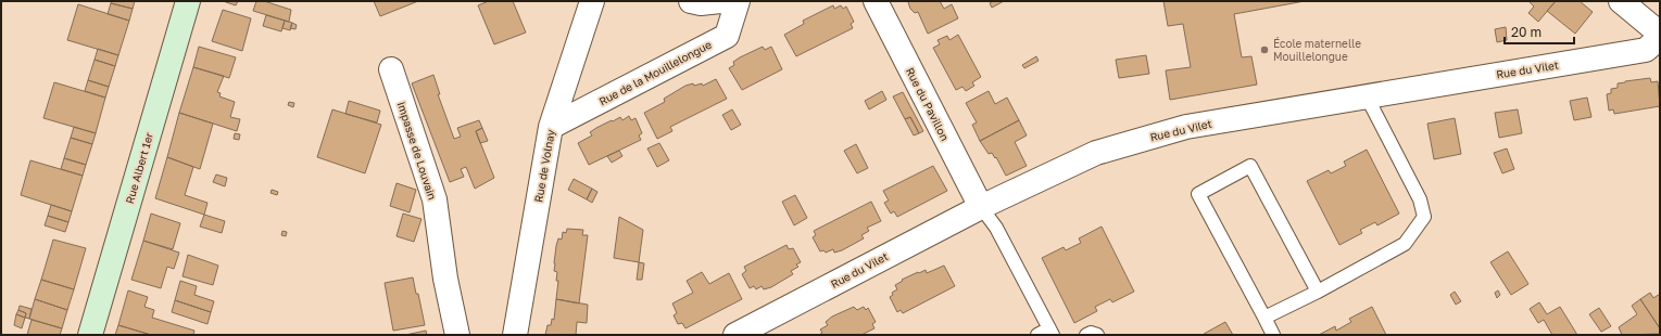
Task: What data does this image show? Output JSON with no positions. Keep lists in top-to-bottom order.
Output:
{
  "streets": {
    "main road": ["Rue Albert 1er"],
    "street": [
      "Rue du Vilet",
      "Rue de la Mouillelongue",
      "Rue du Pavillon",
      "Impasse de Louvain",
      "Rue de Volnay"
    ]
  },
  "crossings": [
    ["Rue du Vilet", "Rue du Pavillon"],
    ["Rue de la Mouillelongue", "Rue de Volnay"]
  ],
  "places": ["École maternelle Mouillelongue"],
  "scale_bar": "20 m"
}
